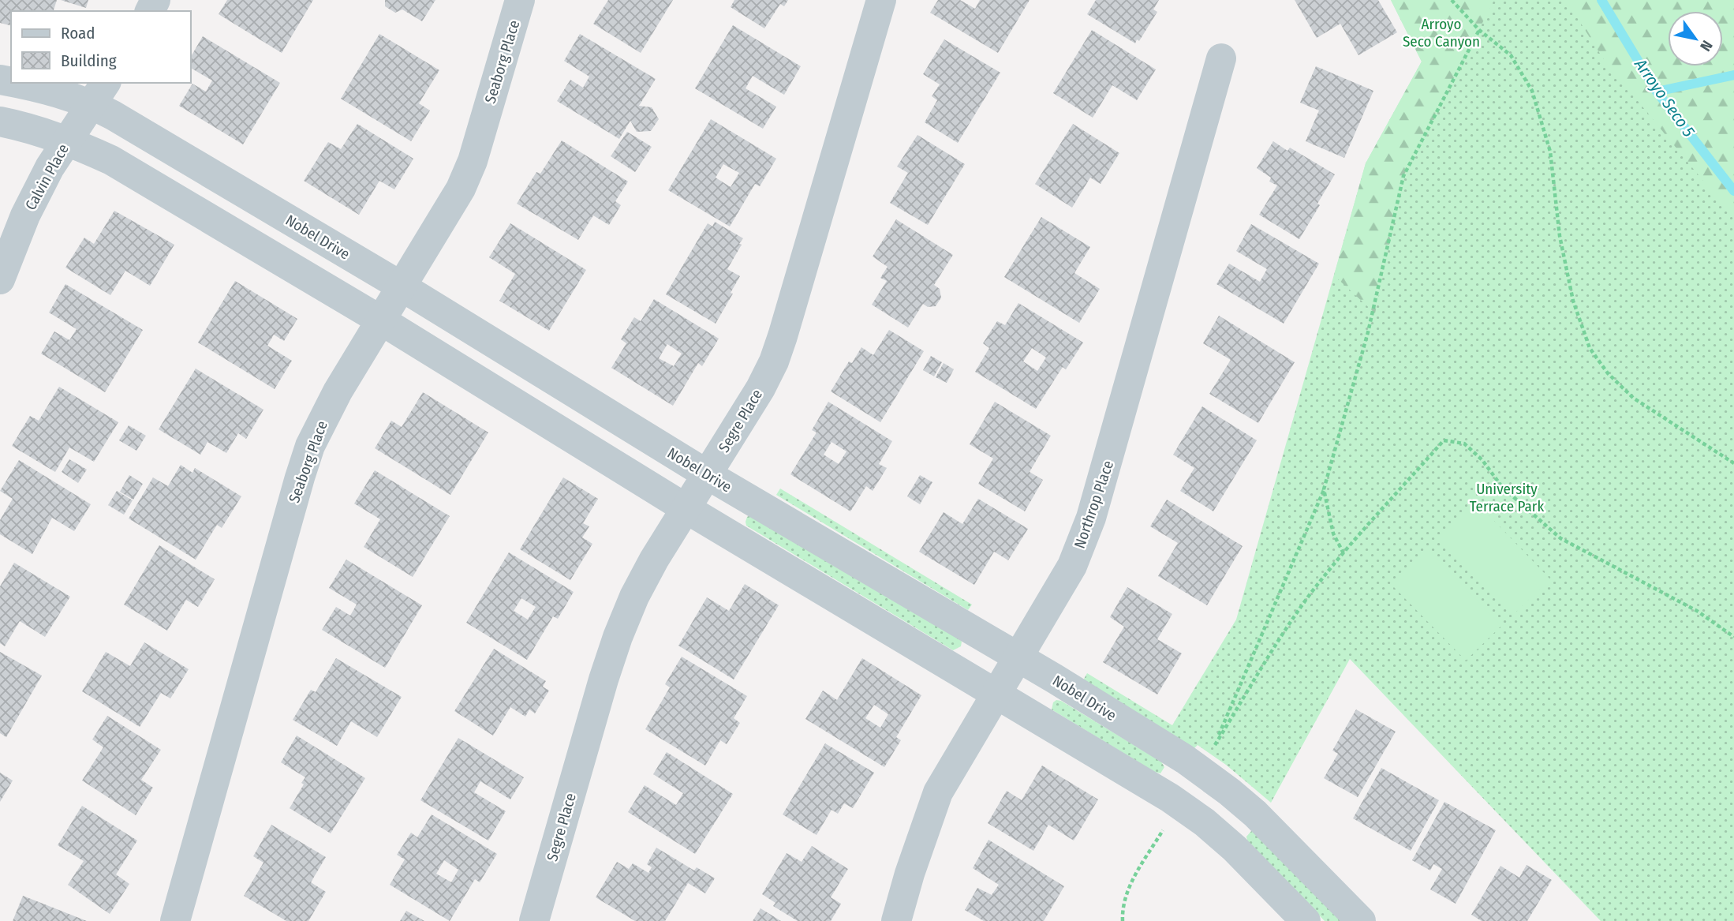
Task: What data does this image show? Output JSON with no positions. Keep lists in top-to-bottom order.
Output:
{
  "streets": {
    "street": [
      "Seaborg Place",
      "Calvin Place",
      "Nobel Drive",
      "Segre Place",
      "Northrop Place"
    ]
  },
  "crossings": [
    ["Seaborg Place", "Nobel Drive"],
    ["Calvin Place", "Nobel Drive"],
    ["Nobel Drive", "Segre Place"],
    ["Nobel Drive", "Northrop Place"]
  ],
  "water": ["Arroyo Seco 5"],
  "parks": ["Arroyo Seco Canyon", "University Terrace Park"],
  "legend": ["Road", "Building"],
  "north": "bottom right"
}
